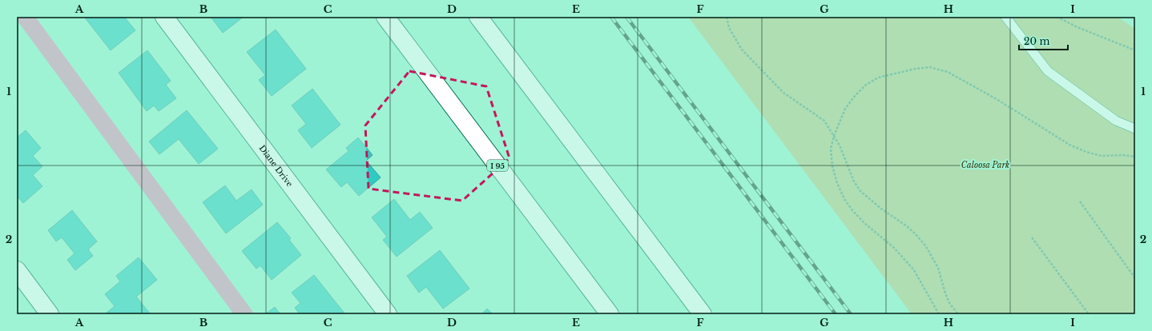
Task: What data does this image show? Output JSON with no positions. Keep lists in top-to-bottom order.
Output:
{
  "streets": {
    "main road": ["Diane Drive", "I 95"]
  },
  "parks": ["Caloosa Park"],
  "scale_bar": "20 m",
  "grid": {
    "columns": [
      "A",
      "B",
      "C",
      "D",
      "E",
      "F",
      "G",
      "H",
      "I"
    ],
    "rows": ["1", "2"]
  }
}
